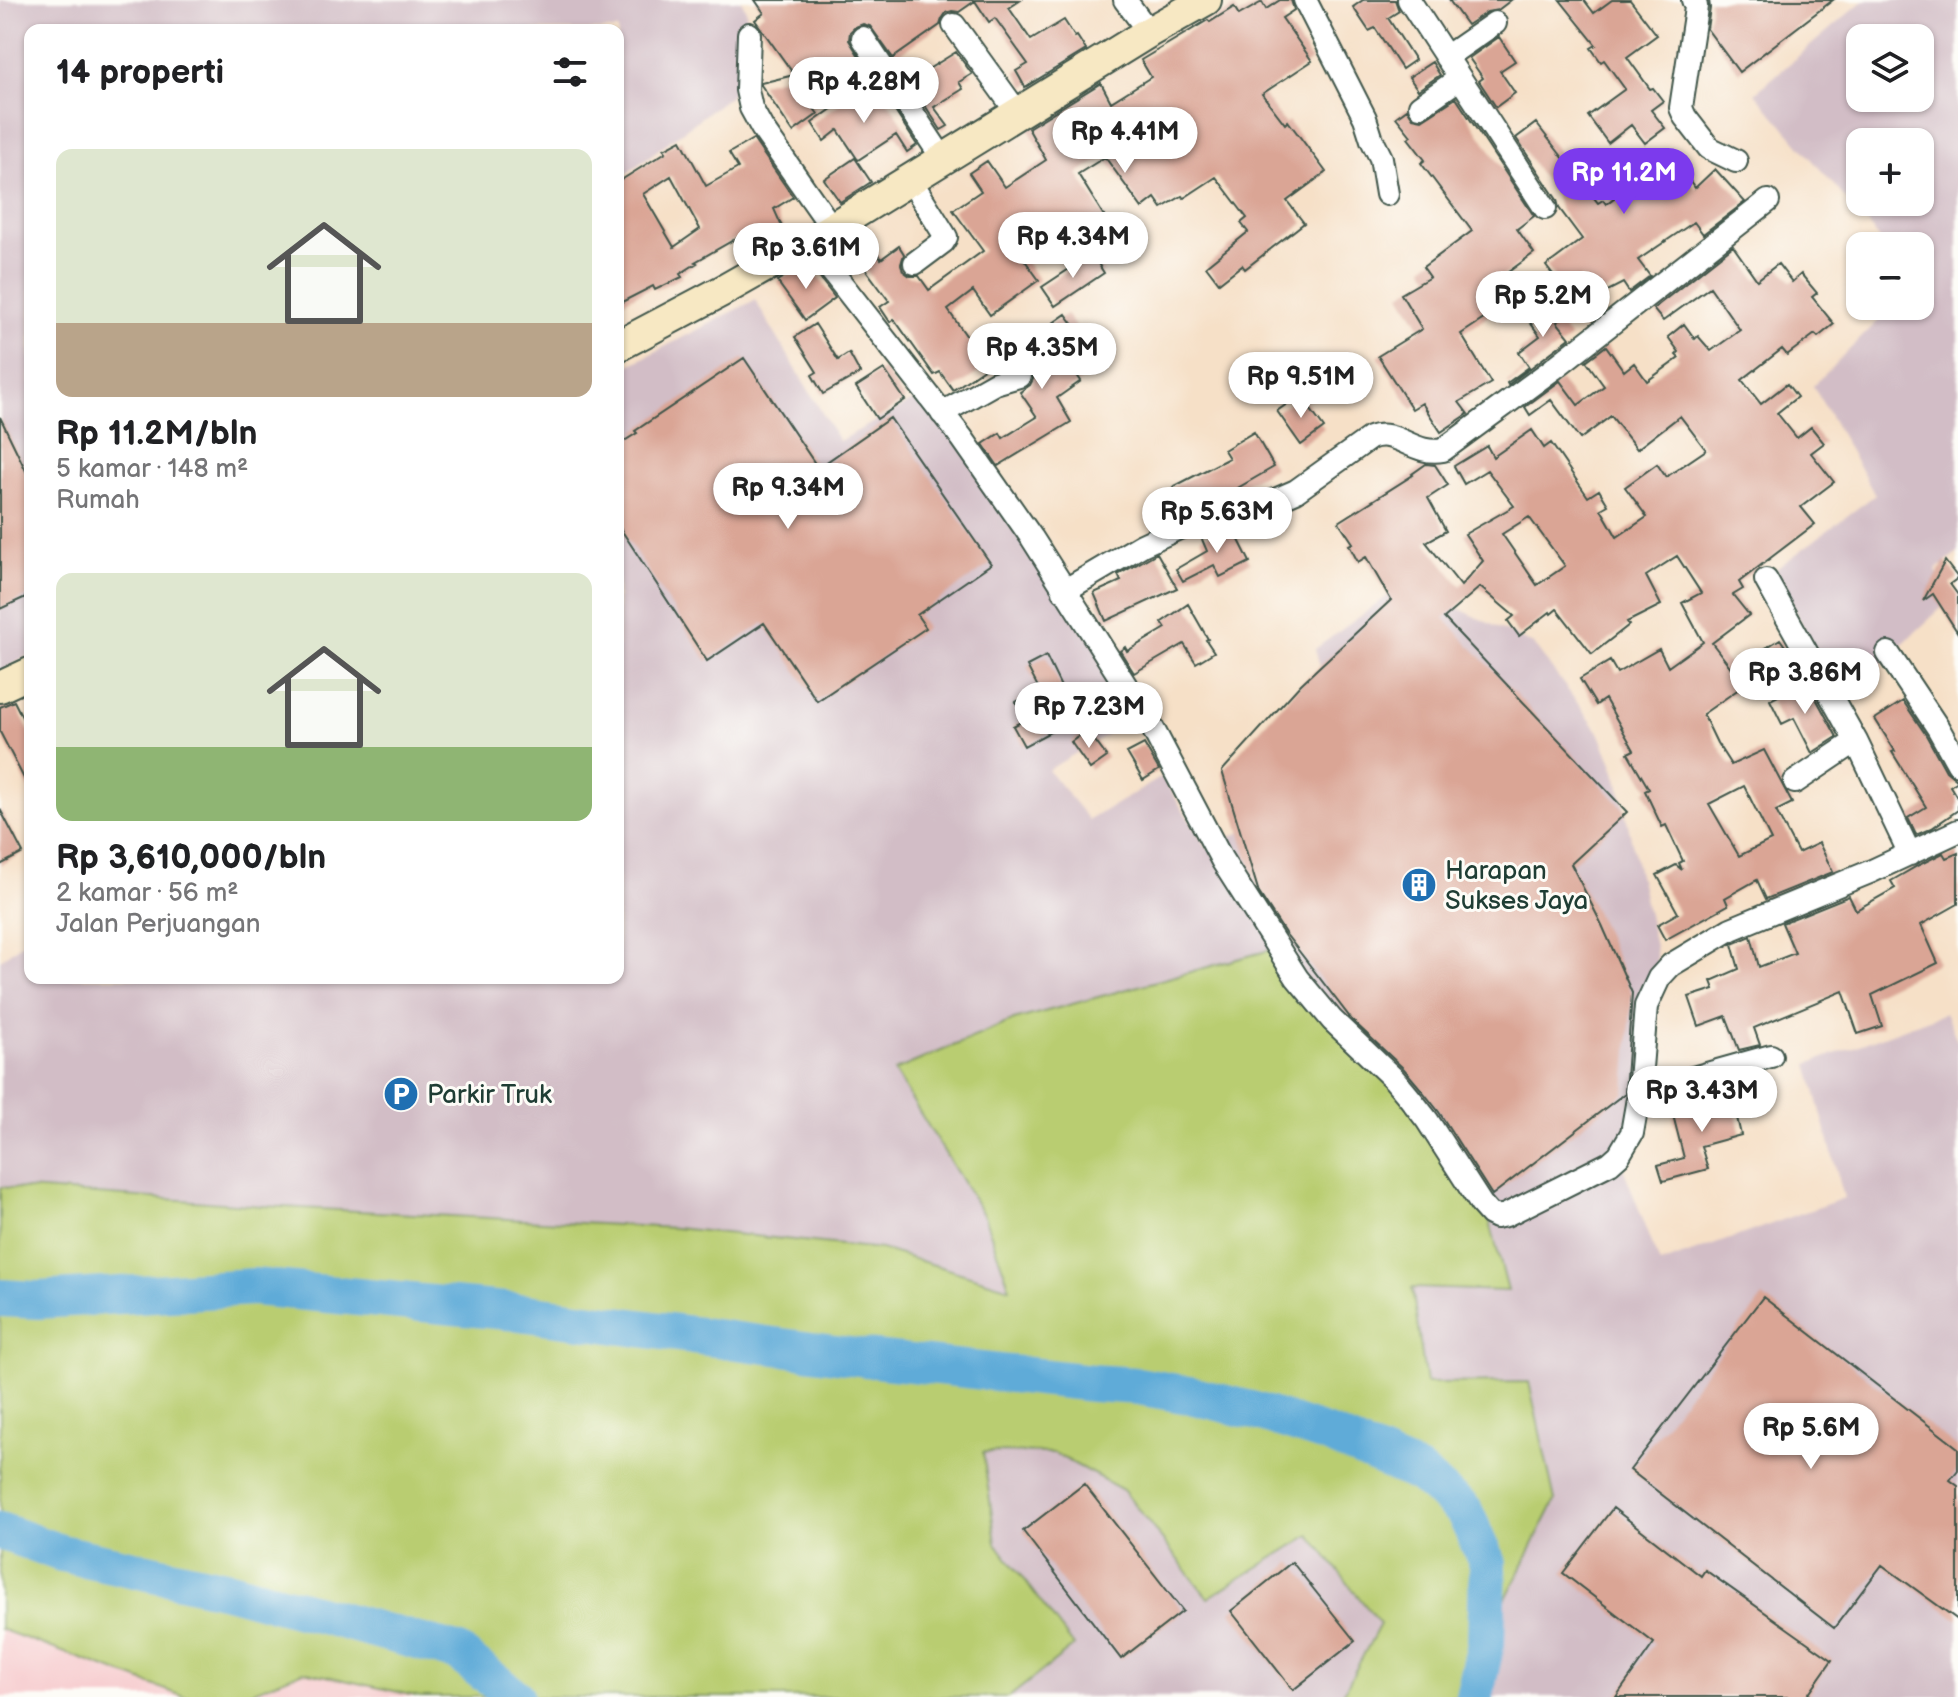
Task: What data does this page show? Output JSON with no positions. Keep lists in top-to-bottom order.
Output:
{
  "places": {
    "building": ["Harapan Sukses Jaya"],
    "parking": ["Parkir Truk"]
  },
  "page": {
    "map_buttons": ["+", "−"],
    "heading": "14 properti",
    "price": [
      "Rp 4.28M",
      "Rp 4.41M",
      "Rp 11.2M",
      "Rp 4.34M",
      "Rp 3.61M",
      "Rp 5.2M",
      "Rp 4.35M",
      "Rp 9.51M",
      "Rp 9.34M",
      "Rp 5.63M",
      "Rp 3.86M",
      "Rp 7.23M",
      "Rp 3.43M",
      "Rp 5.6M"
    ],
    "list": [
      {
        "name": "Rp 11.2M/bln",
        "note": "5 kamar · 148 m² · Rumah"
      },
      {
        "name": "Rp 3,610,000/bln",
        "note": "2 kamar · 56 m² · Jalan Perjuangan"
      }
    ]
  }
}
